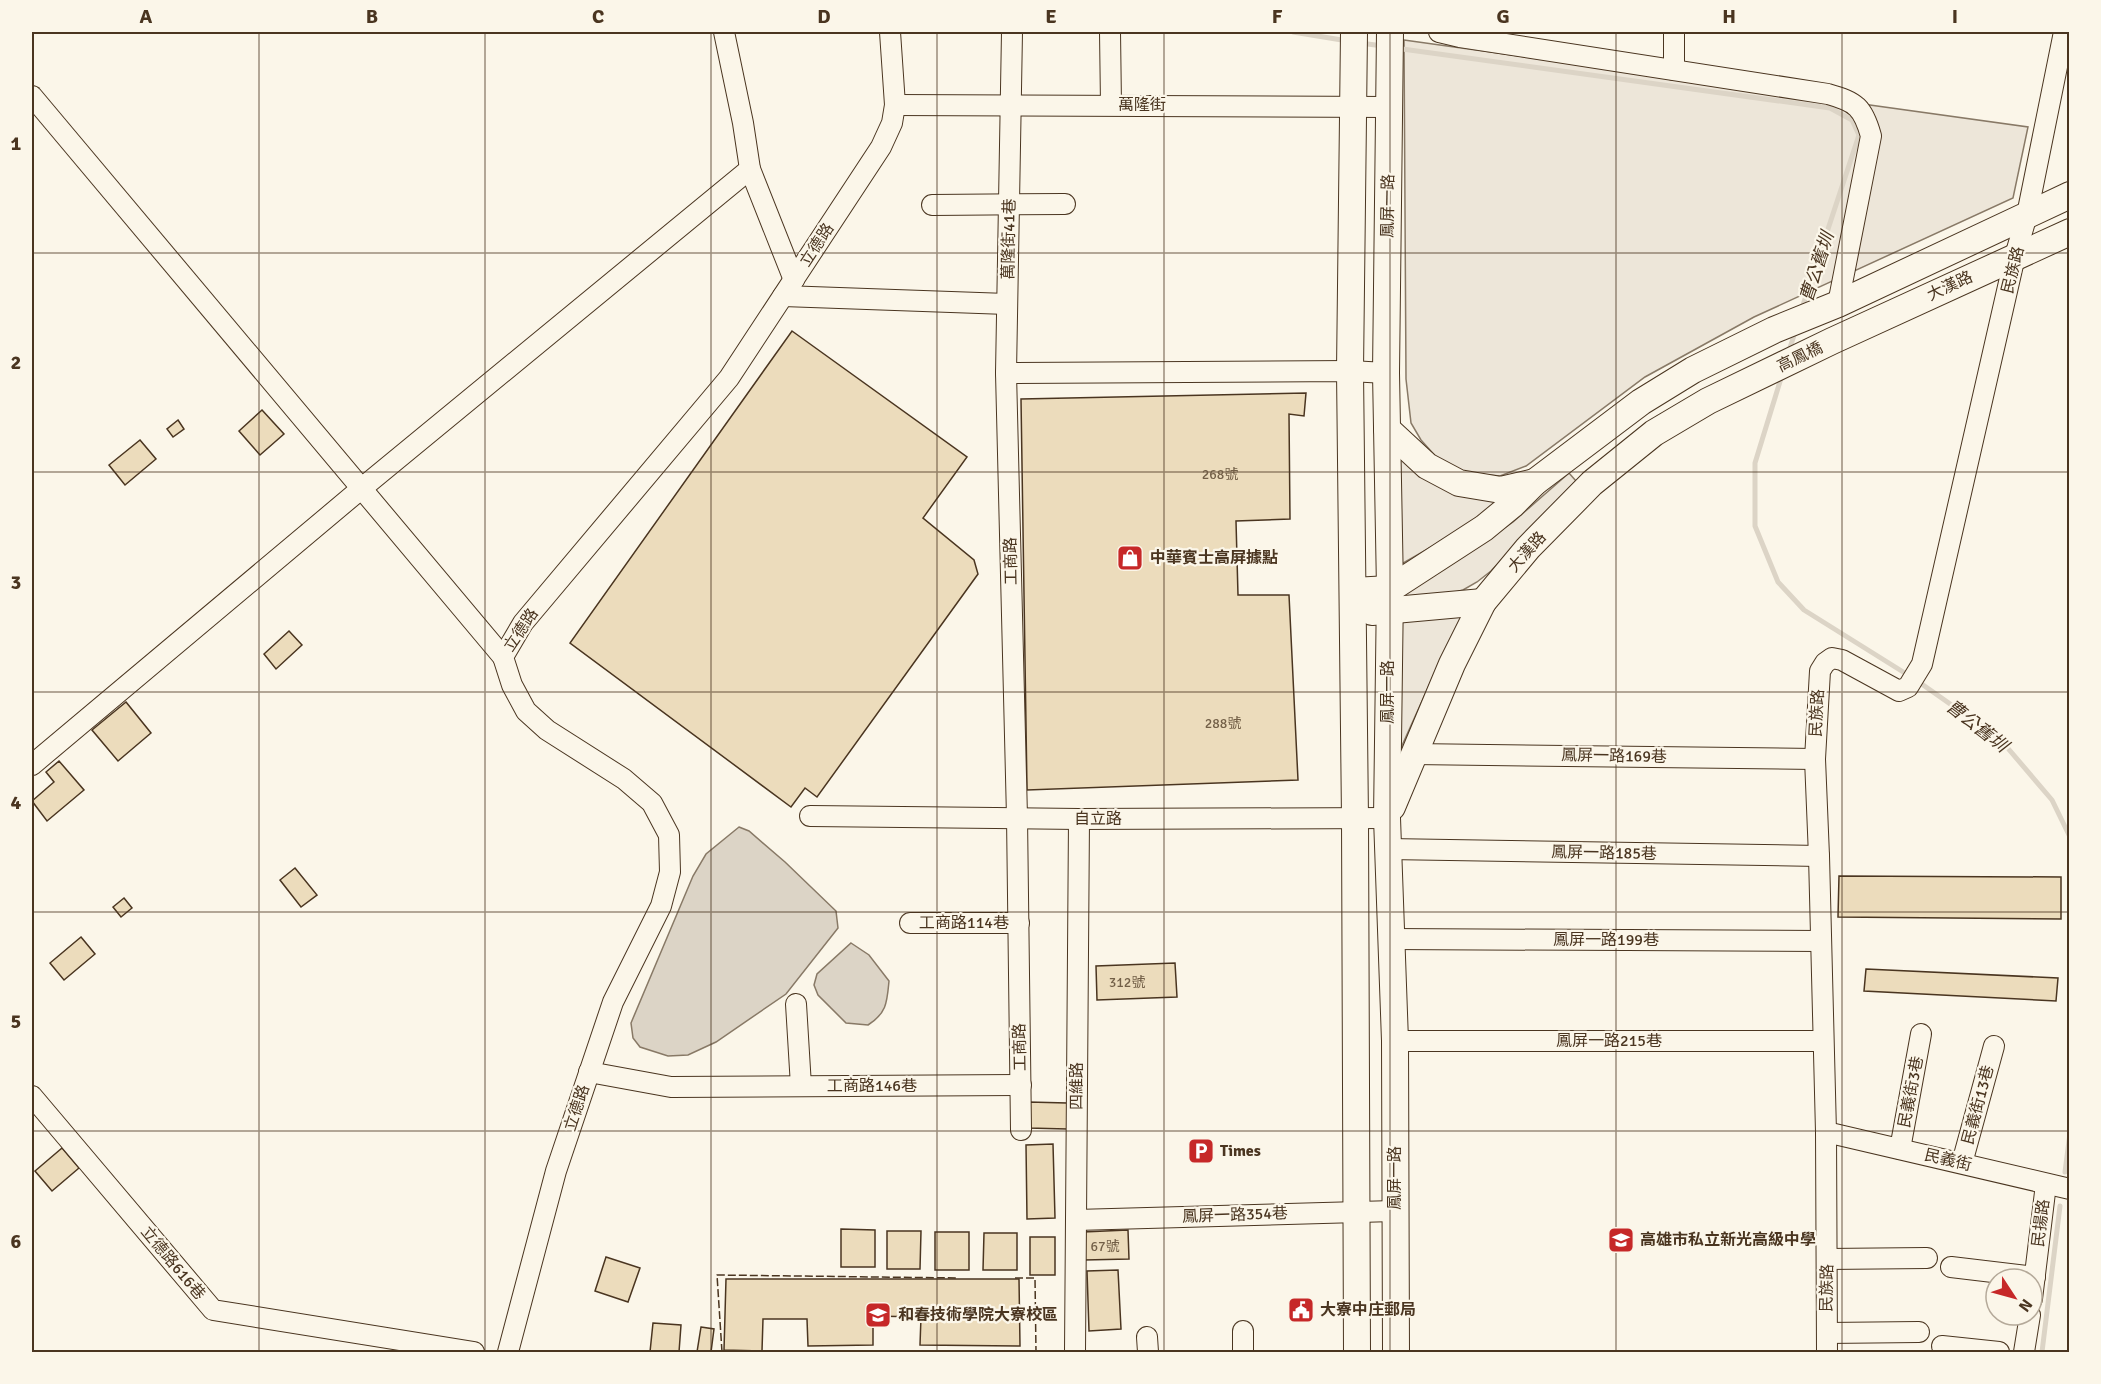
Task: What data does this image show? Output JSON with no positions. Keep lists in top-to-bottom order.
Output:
{
  "streets": {
    "main road": ["鳳屏一路", "大漢路", "高鳳橋"],
    "street": [
      "萬隆街",
      "萬隆街41巷",
      "立德路",
      "民族路",
      "工商路",
      "鳳屏一路169巷",
      "自立路",
      "鳳屏一路185巷",
      "工商路114巷",
      "鳳屏一路199巷",
      "鳳屏一路215巷",
      "工商路146巷",
      "四維路",
      "民義街3巷",
      "民義街13巷",
      "民義街",
      "鳳屏一路354巷",
      "民揚路",
      "立德路616巷"
    ]
  },
  "crossings": [
    ["萬隆街", "鳳屏一路"],
    ["萬隆街", "萬隆街41巷"],
    ["萬隆街", "立德路"],
    ["鳳屏一路", "大漢路"],
    ["鳳屏一路", "自立路"],
    ["鳳屏一路", "鳳屏一路185巷"],
    ["鳳屏一路", "鳳屏一路199巷"],
    ["鳳屏一路", "鳳屏一路215巷"],
    ["鳳屏一路", "鳳屏一路354巷"],
    ["萬隆街41巷", "工商路"],
    ["立德路", "工商路146巷"],
    ["民族路", "大漢路"],
    ["民族路", "鳳屏一路169巷"],
    ["民族路", "鳳屏一路185巷"],
    ["民族路", "鳳屏一路199巷"],
    ["民族路", "鳳屏一路215巷"],
    ["民族路", "民義街"],
    ["大漢路", "高鳳橋"],
    ["大漢路", "鳳屏一路169巷"],
    ["大漢路", "自立路"],
    ["工商路", "自立路"],
    ["工商路", "工商路114巷"],
    ["工商路", "工商路146巷"],
    ["自立路", "四維路"],
    ["四維路", "鳳屏一路354巷"],
    ["民義街3巷", "民義街"],
    ["民義街13巷", "民義街"],
    ["民義街", "民揚路"]
  ],
  "water": ["曹公舊圳"],
  "places": {
    "shop": ["中華賓士高屏據點"],
    "parking": ["Times"],
    "school or university": ["高雄市私立新光高級中學", "和春技術學院大寮校區"],
    "public building": ["大寮中庄郵局"]
  },
  "house_numbers": [
    "268號",
    "288號",
    "312號",
    "67號"
  ],
  "north": "bottom right",
  "grid": {
    "columns": [
      "A",
      "B",
      "C",
      "D",
      "E",
      "F",
      "G",
      "H",
      "I"
    ],
    "rows": [
      "1",
      "2",
      "3",
      "4",
      "5",
      "6"
    ]
  }
}
